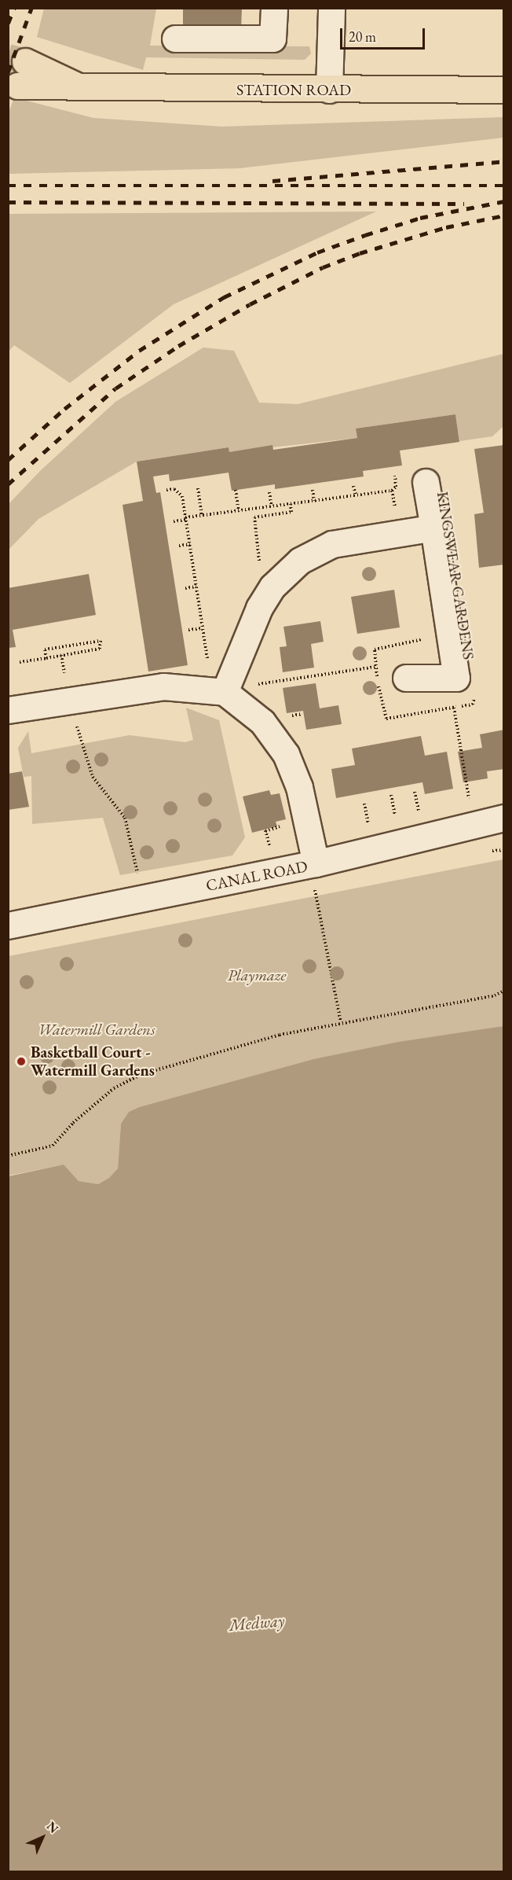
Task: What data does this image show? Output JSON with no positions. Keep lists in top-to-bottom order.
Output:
{
  "streets": {
    "main road": ["STATION ROAD"],
    "street": ["KINGSWEAR GARDENS", "CANAL ROAD"]
  },
  "water": ["Medway"],
  "parks": ["Playmaze", "Watermill Gardens"],
  "places": ["Basketball Court - Watermill Gardens"],
  "scale_bar": "20 m",
  "north": "top right"
}
